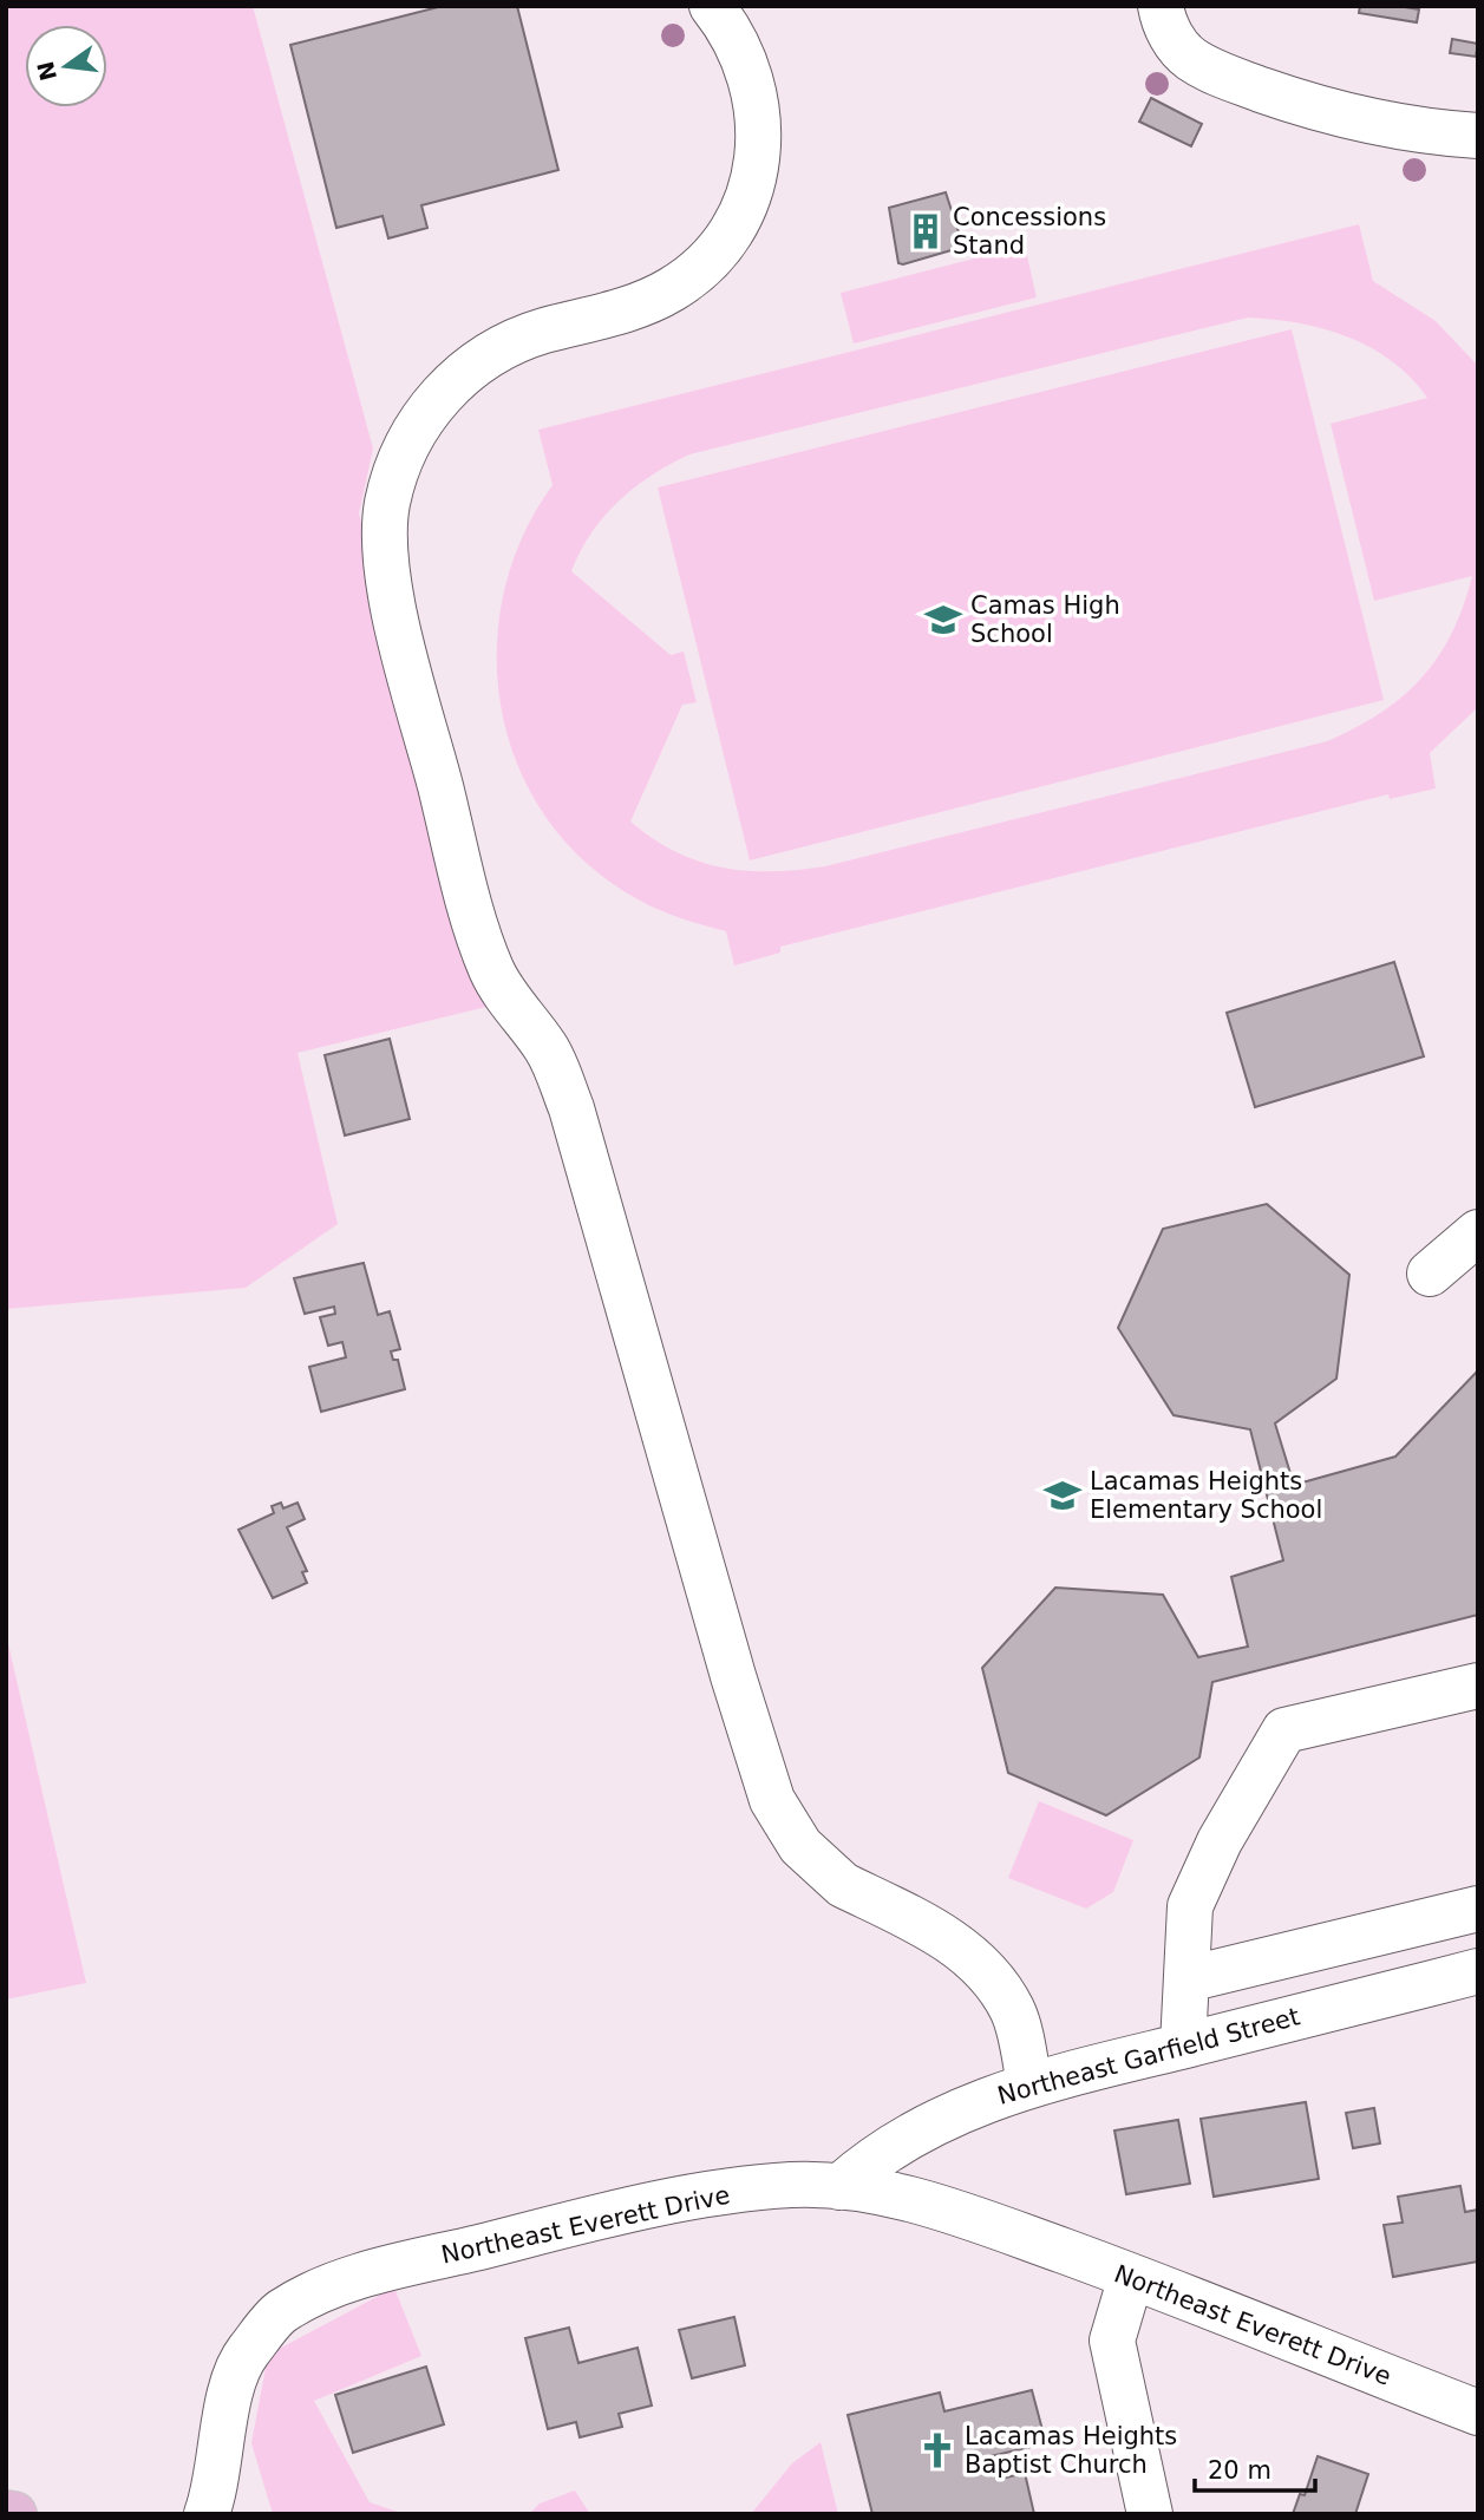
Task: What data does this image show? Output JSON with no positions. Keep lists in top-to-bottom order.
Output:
{
  "streets": {
    "street": ["Northeast Garfield Street", "Northeast Everett Drive"]
  },
  "crossings": [
    ["Northeast Garfield Street", "Northeast Everett Drive"]
  ],
  "places": {
    "building": ["Concessions Stand"],
    "school or university": ["Camas High School", "Lacamas Heights Elementary School"],
    "church": ["Lacamas Heights Baptist Church"]
  },
  "scale_bar": "20 m",
  "north": "left"
}
